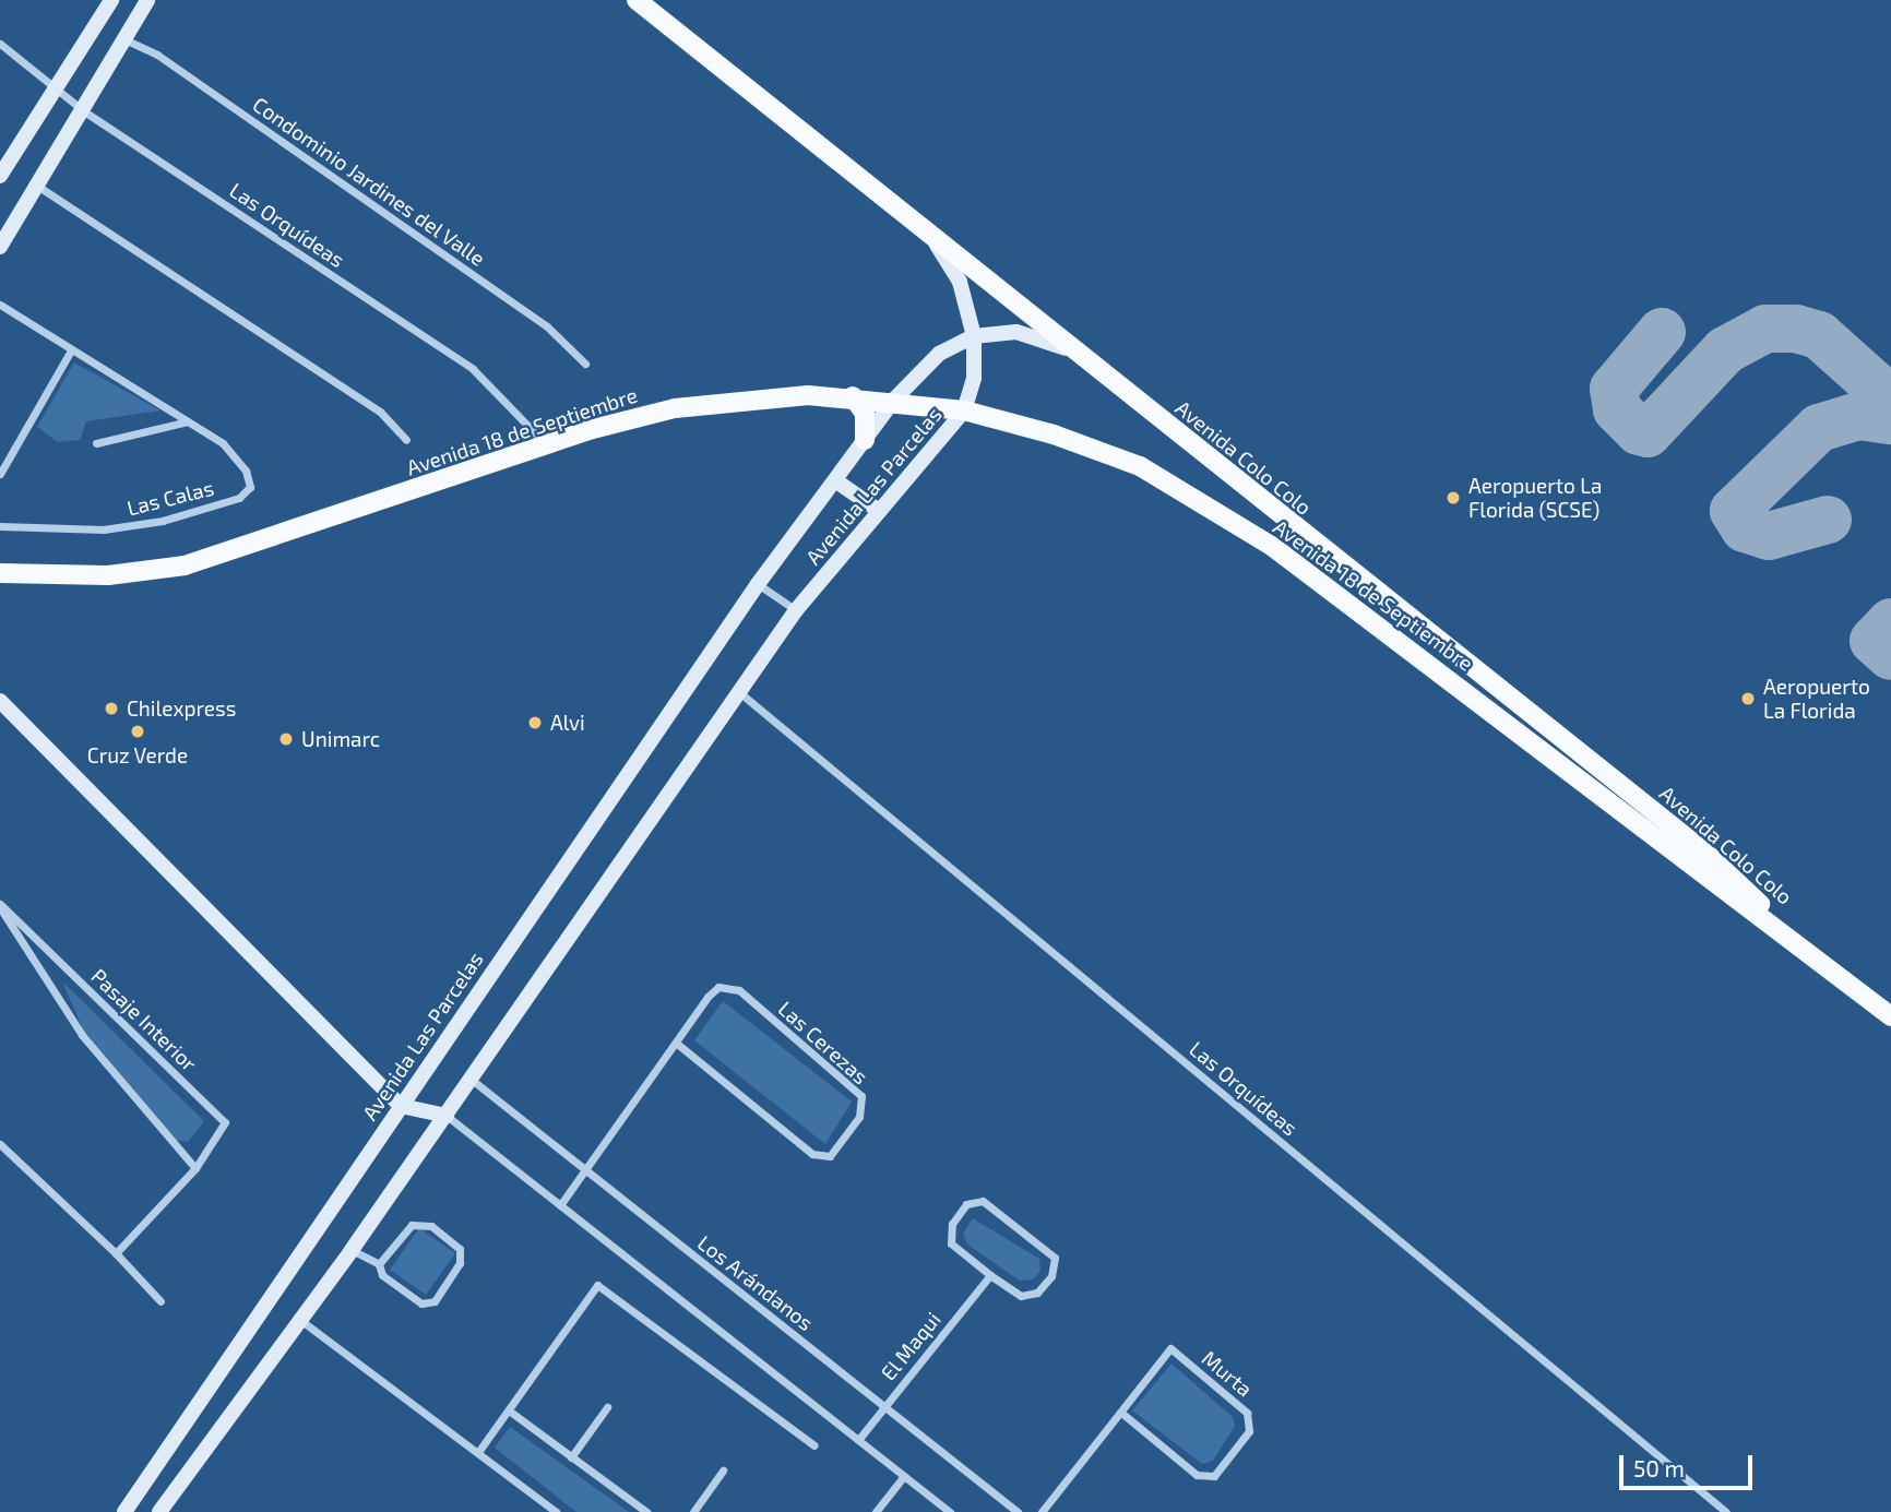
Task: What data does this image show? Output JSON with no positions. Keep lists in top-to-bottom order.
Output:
{
  "streets": {
    "main road": ["Avenida 18 de Septiembre", "Avenida Colo Colo", "Avenida Las Parcelas"],
    "street": [
      "Condominio Jardines del Valle",
      "Las Orquídeas",
      "Las Calas",
      "Pasaje Interior",
      "Las Cerezas",
      "Los Arándanos",
      "El Maqui",
      "Murta"
    ]
  },
  "crossings": [
    ["Las Orquídeas", "Avenida 18 de Septiembre"],
    ["Las Orquídeas", "Avenida Las Parcelas"],
    ["Avenida 18 de Septiembre", "Avenida Colo Colo"],
    ["Avenida 18 de Septiembre", "Avenida Las Parcelas"],
    ["Avenida Colo Colo", "Avenida Las Parcelas"],
    ["Avenida Las Parcelas", "Los Arándanos"],
    ["Las Cerezas", "Los Arándanos"],
    ["Los Arándanos", "El Maqui"]
  ],
  "places": [
    "Aeropuerto La Florida (SCSE)",
    "Aeropuerto La Florida",
    "Chilexpress",
    "Alvi",
    "Cruz Verde",
    "Unimarc"
  ],
  "scale_bar": "50 m"
}
